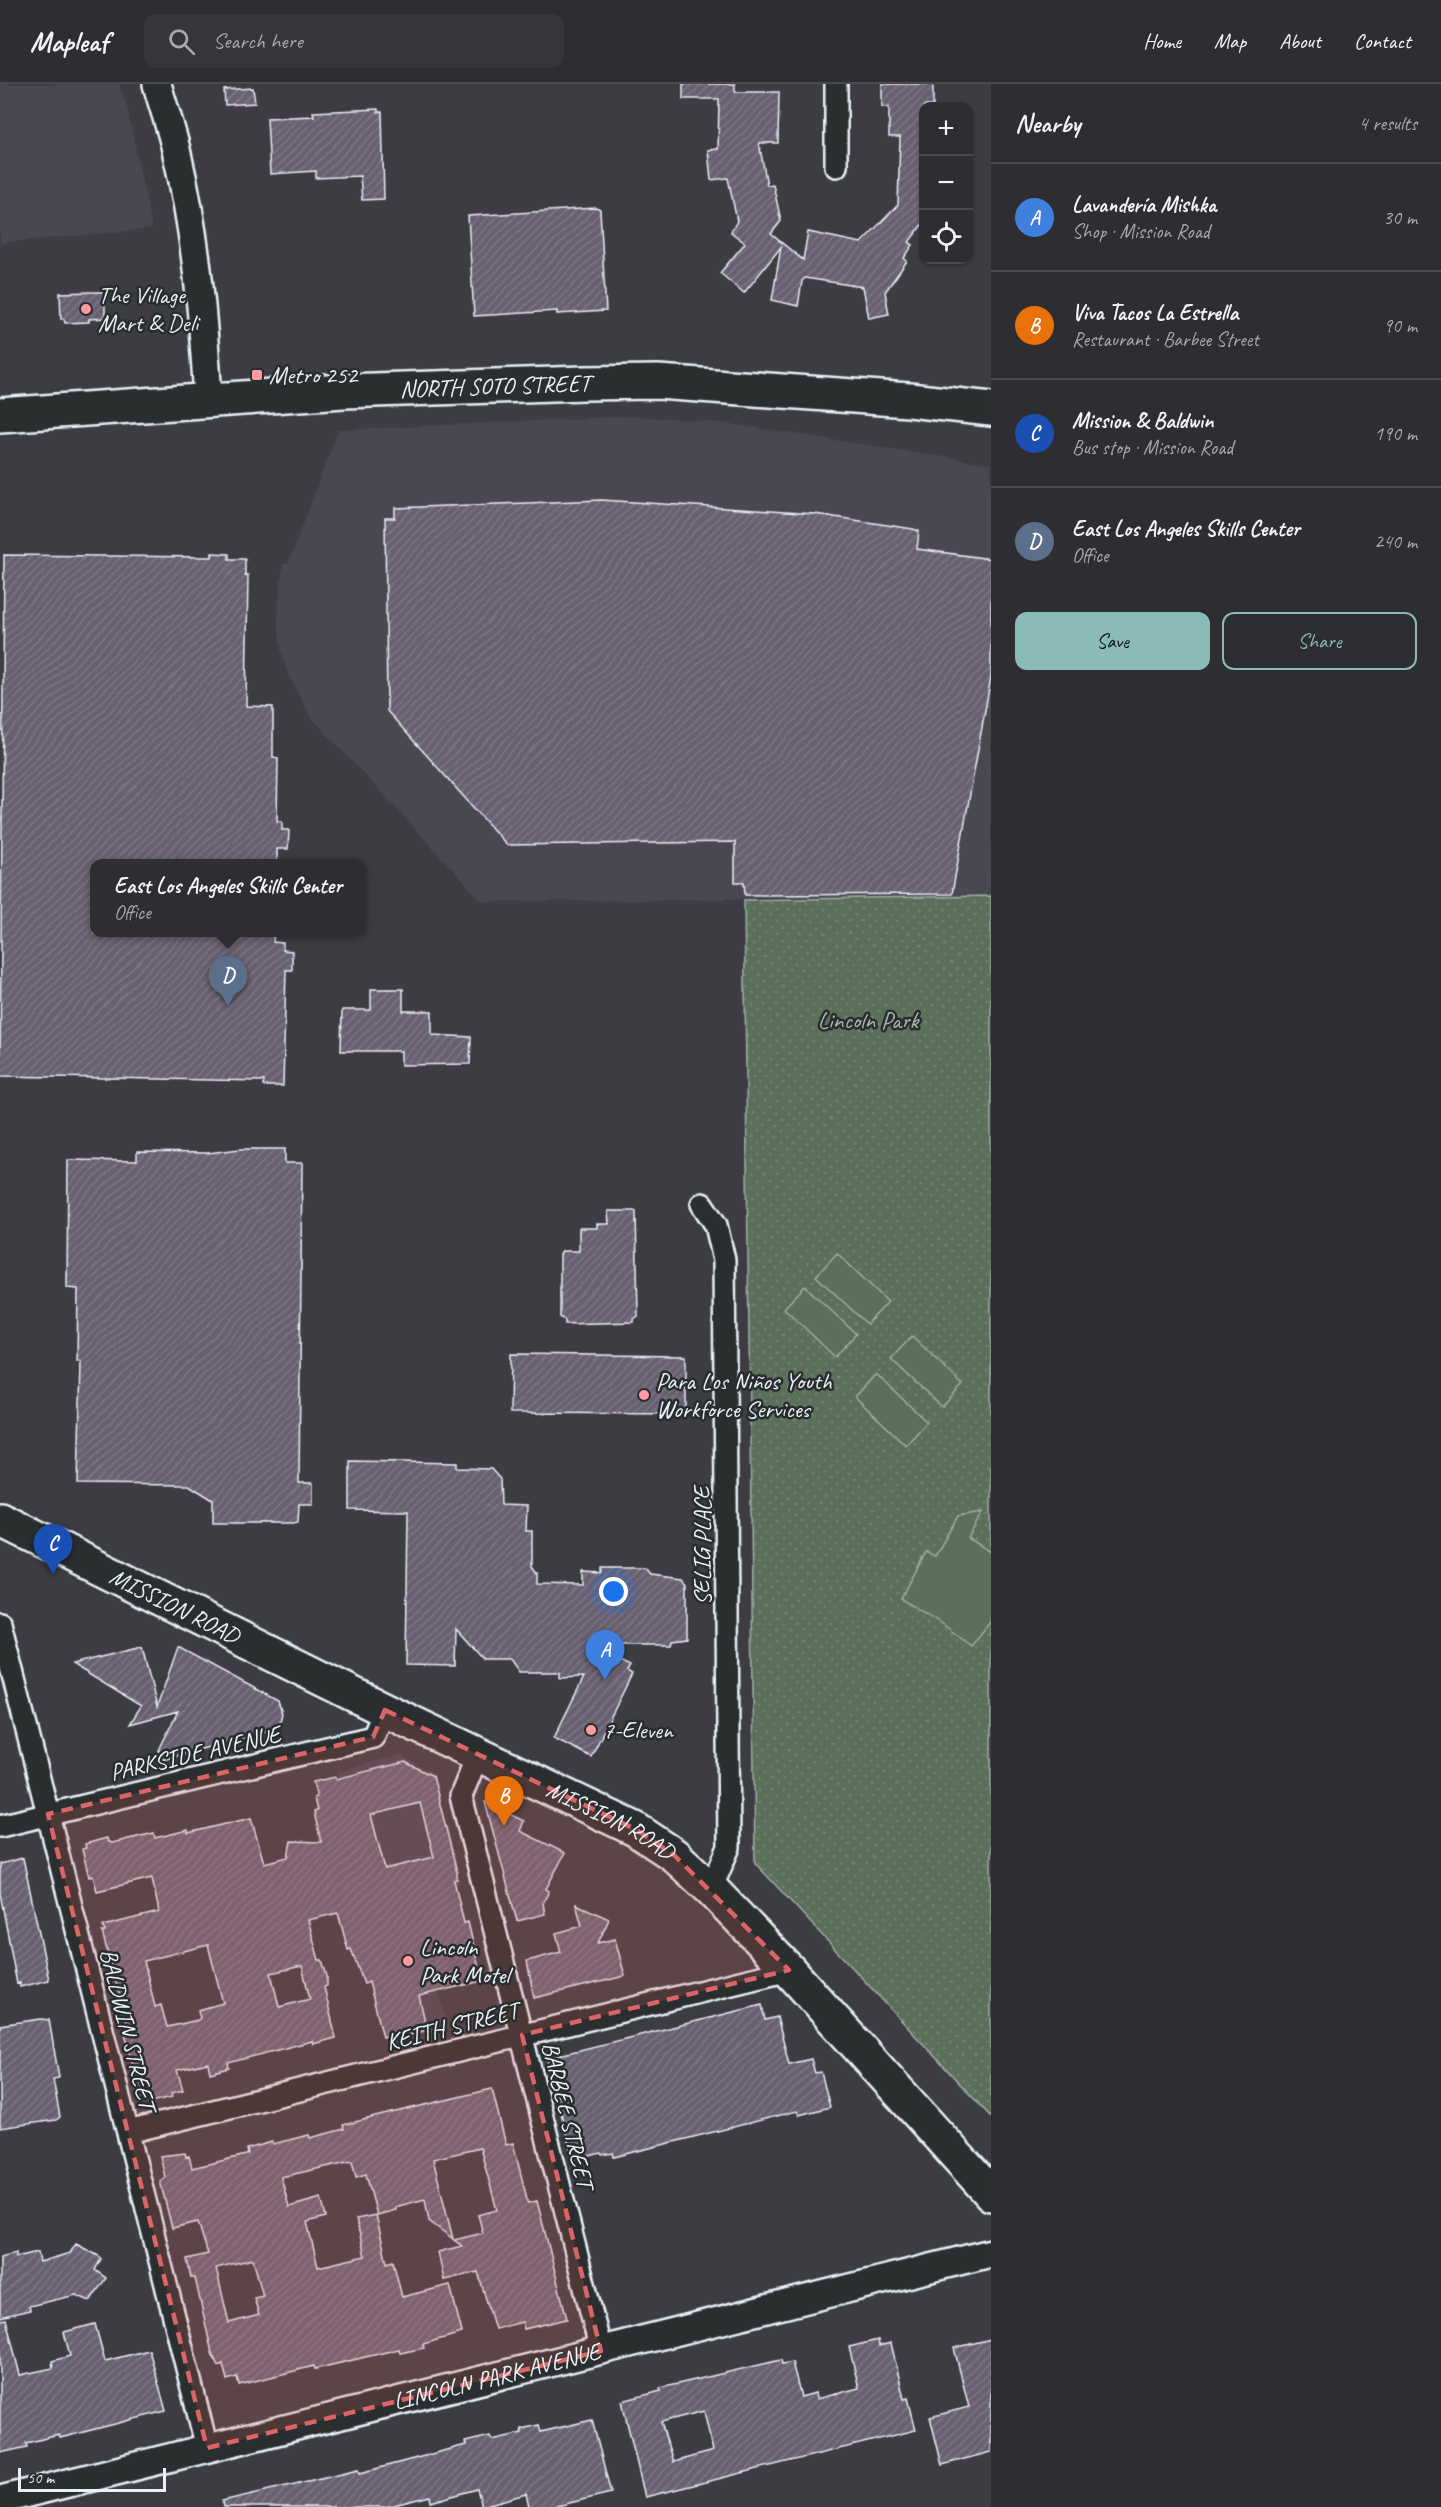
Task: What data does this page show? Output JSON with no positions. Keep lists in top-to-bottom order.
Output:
{
  "streets": {
    "main road": ["NORTH SOTO STREET", "MISSION ROAD"],
    "street": [
      "SELIG PLACE",
      "PARKSIDE AVENUE",
      "KEITH STREET",
      "BALDWIN STREET",
      "BARBEE STREET",
      "LINCOLN PARK AVENUE"
    ]
  },
  "crossings": [
    ["SELIG PLACE", "MISSION ROAD"],
    ["MISSION ROAD", "PARKSIDE AVENUE"],
    ["MISSION ROAD", "KEITH STREET"],
    ["MISSION ROAD", "BARBEE STREET"],
    ["PARKSIDE AVENUE", "BALDWIN STREET"],
    ["KEITH STREET", "BALDWIN STREET"],
    ["KEITH STREET", "BARBEE STREET"],
    ["BALDWIN STREET", "LINCOLN PARK AVENUE"],
    ["BARBEE STREET", "LINCOLN PARK AVENUE"]
  ],
  "parks": ["Lincoln Park"],
  "places": {
    "other": [
      "The Village Mart & Deli",
      "Para Los Niños Youth Workforce Services",
      "7-Eleven",
      "Lincoln Park Motel"
    ],
    "transit": ["Metro 252"]
  },
  "scale_bar": "50 m",
  "page": {
    "header": "Mapleaf",
    "search": "Search here",
    "nav": [
      "Home",
      "Map",
      "About",
      "Contact"
    ],
    "heading": ["Nearby", "4 results"],
    "map_buttons": ["+", "−"],
    "list": [
      {
        "mark": "A",
        "name": "Lavandería Mishka",
        "note": "Shop · Mission Road",
        "value": "30 m"
      },
      {
        "mark": "B",
        "name": "Viva Tacos La Estrella",
        "note": "Restaurant · Barbee Street",
        "value": "90 m"
      },
      {
        "mark": "C",
        "name": "Mission & Baldwin",
        "note": "Bus stop · Mission Road",
        "value": "190 m"
      },
      {
        "mark": "D",
        "name": "East Los Angeles Skills Center",
        "note": "Office",
        "value": "240 m"
      }
    ],
    "buttons": ["Save", "Share"],
    "popup": ["East Los Angeles Skills Center", "Office"],
    "pins": [
      "D",
      "C",
      "A",
      "B"
    ],
    "scale": "50 m"
  }
}
